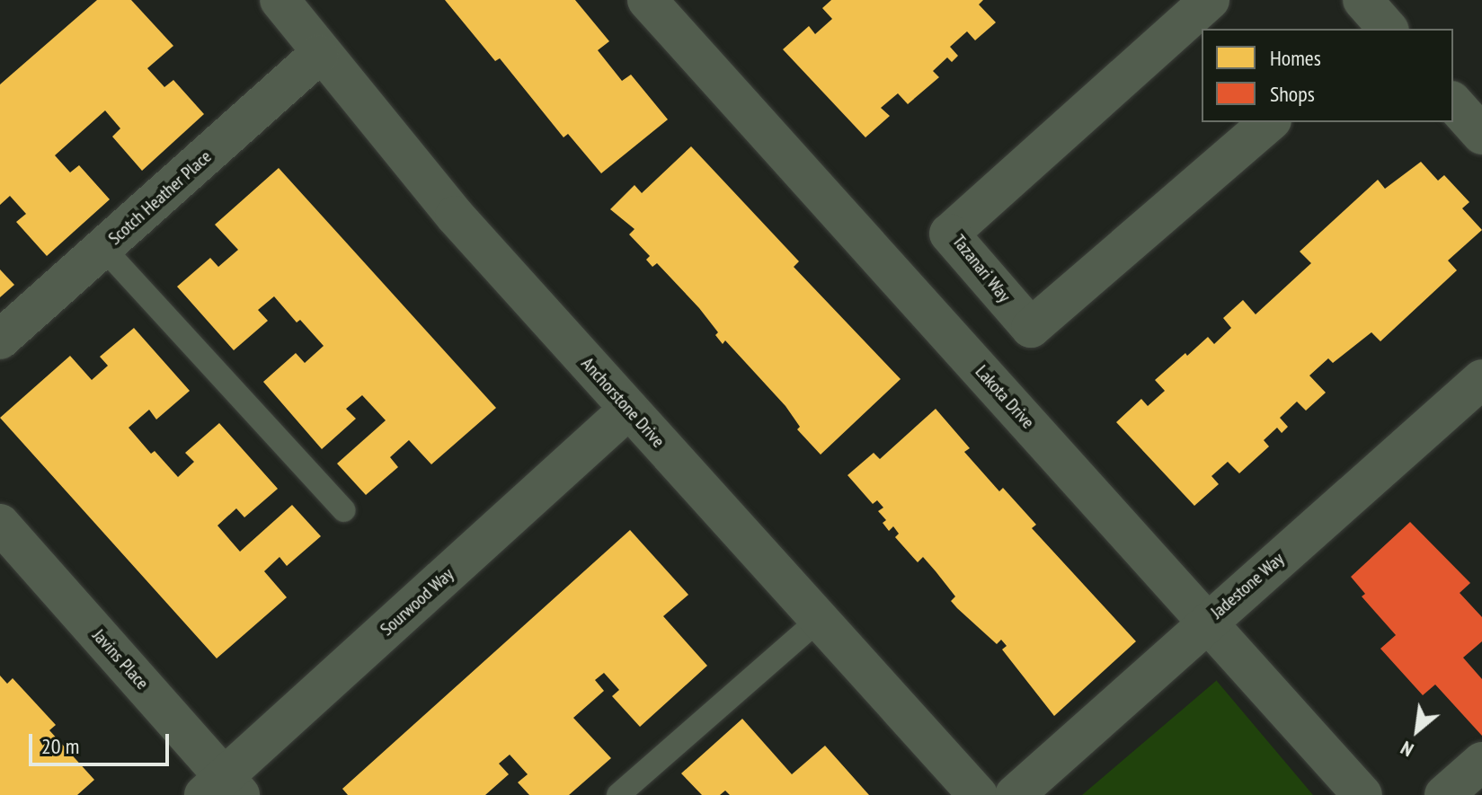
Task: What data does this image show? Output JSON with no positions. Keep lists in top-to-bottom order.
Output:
{
  "streets": {
    "street": [
      "Scotch Heather Place",
      "Tazanari Way",
      "Lakota Drive",
      "Anchorstone Drive",
      "Jadestone Way",
      "Sourwood Way",
      "Javins Place"
    ]
  },
  "crossings": [
    ["Scotch Heather Place", "Anchorstone Drive"],
    ["Lakota Drive", "Jadestone Way"],
    ["Anchorstone Drive", "Sourwood Way"],
    ["Sourwood Way", "Javins Place"]
  ],
  "legend": ["Homes", "Shops"],
  "scale_bar": "20 m",
  "north": "bottom left"
}
